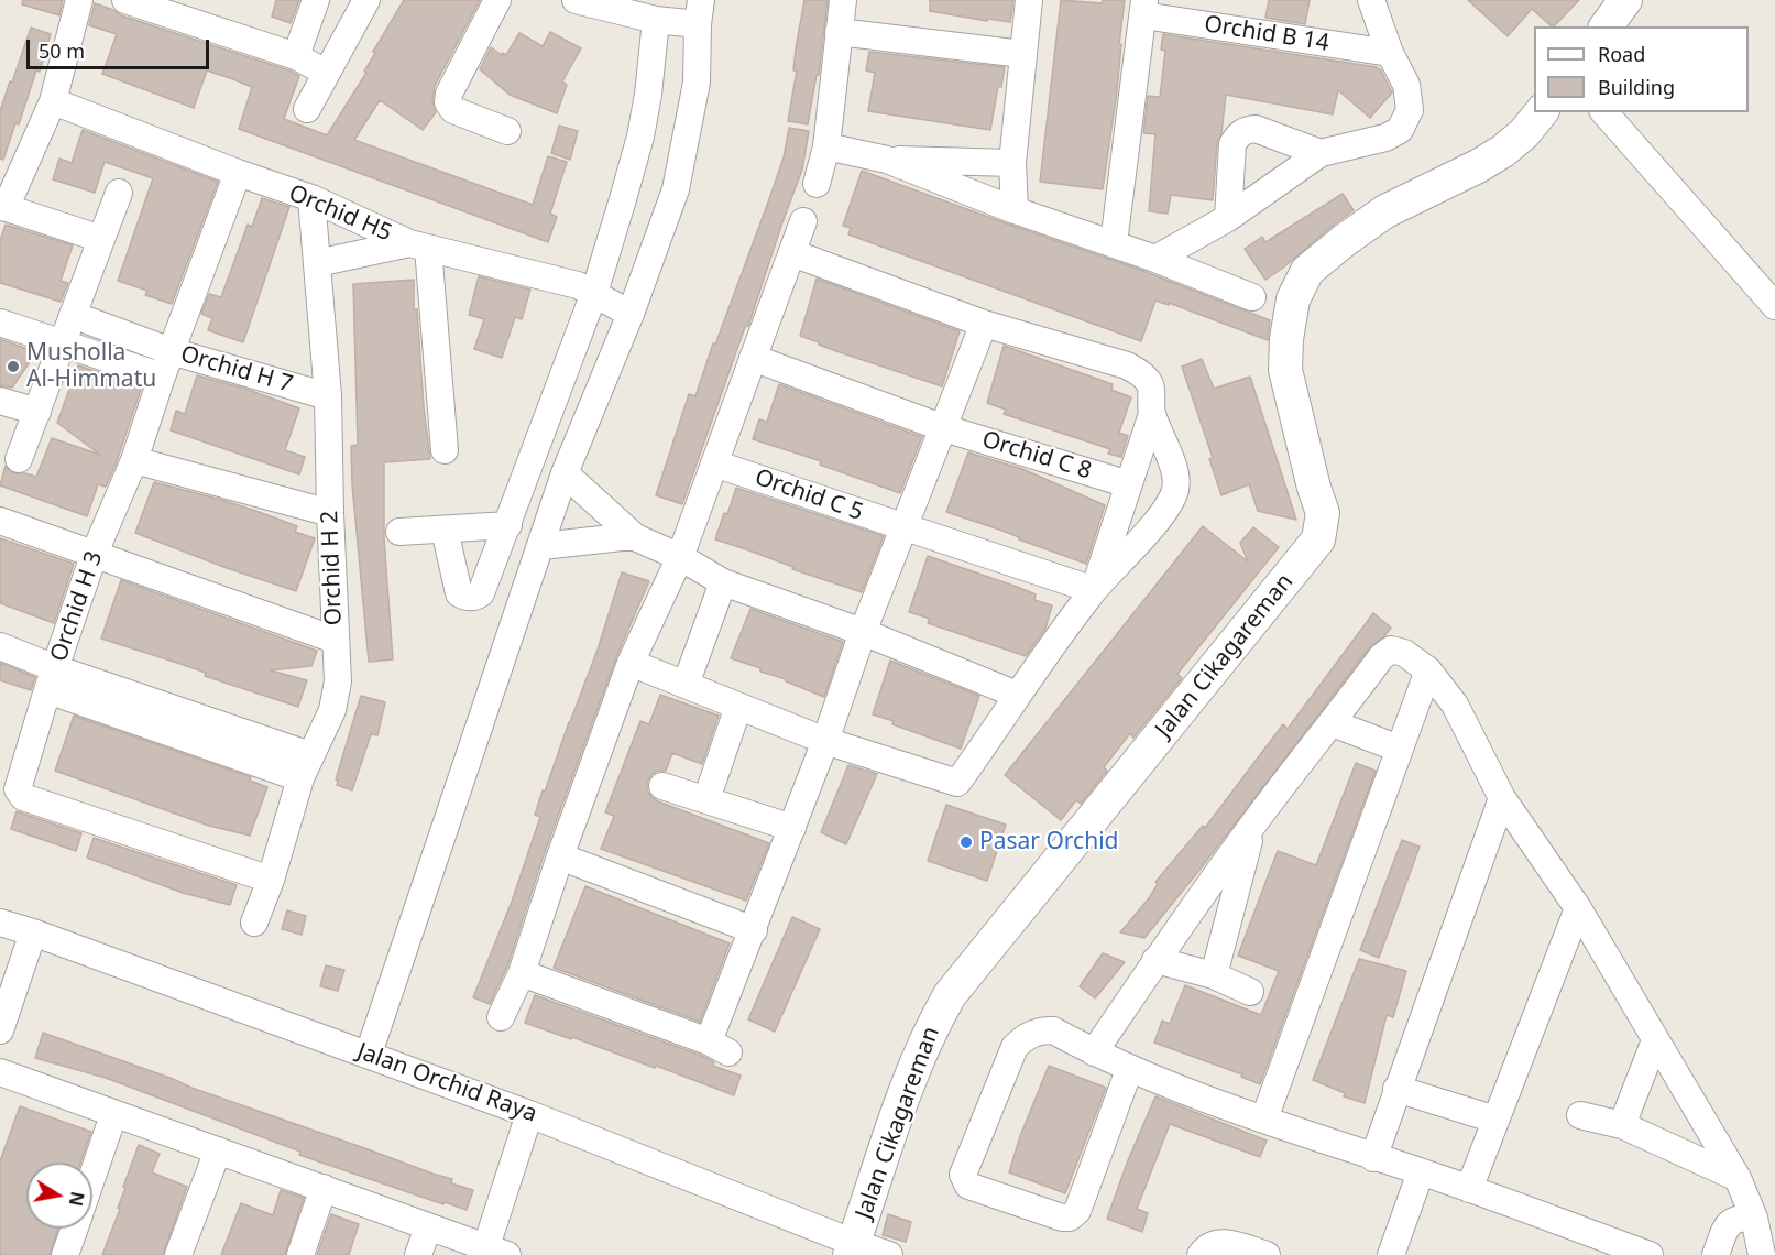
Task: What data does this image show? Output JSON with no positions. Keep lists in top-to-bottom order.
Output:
{
  "streets": {
    "street": [
      "Orchid B 14",
      "Orchid H5",
      "Orchid H 7",
      "Orchid C 8",
      "Orchid C 5",
      "Orchid H 2",
      "Orchid H 3",
      "Jalan Cikagareman",
      "Jalan Orchid Raya"
    ]
  },
  "crossings": [
    ["Orchid H5", "Orchid H 2"],
    ["Orchid H5", "Orchid H 3"],
    ["Orchid H 7", "Orchid H 2"],
    ["Orchid H 7", "Orchid H 3"],
    ["Orchid H 2", "Orchid H 3"],
    ["Jalan Cikagareman", "Jalan Orchid Raya"]
  ],
  "places": ["Musholla Al-Himmatu", "Pasar Orchid"],
  "legend": ["Road", "Building"],
  "scale_bar": "50 m",
  "north": "right"
}
